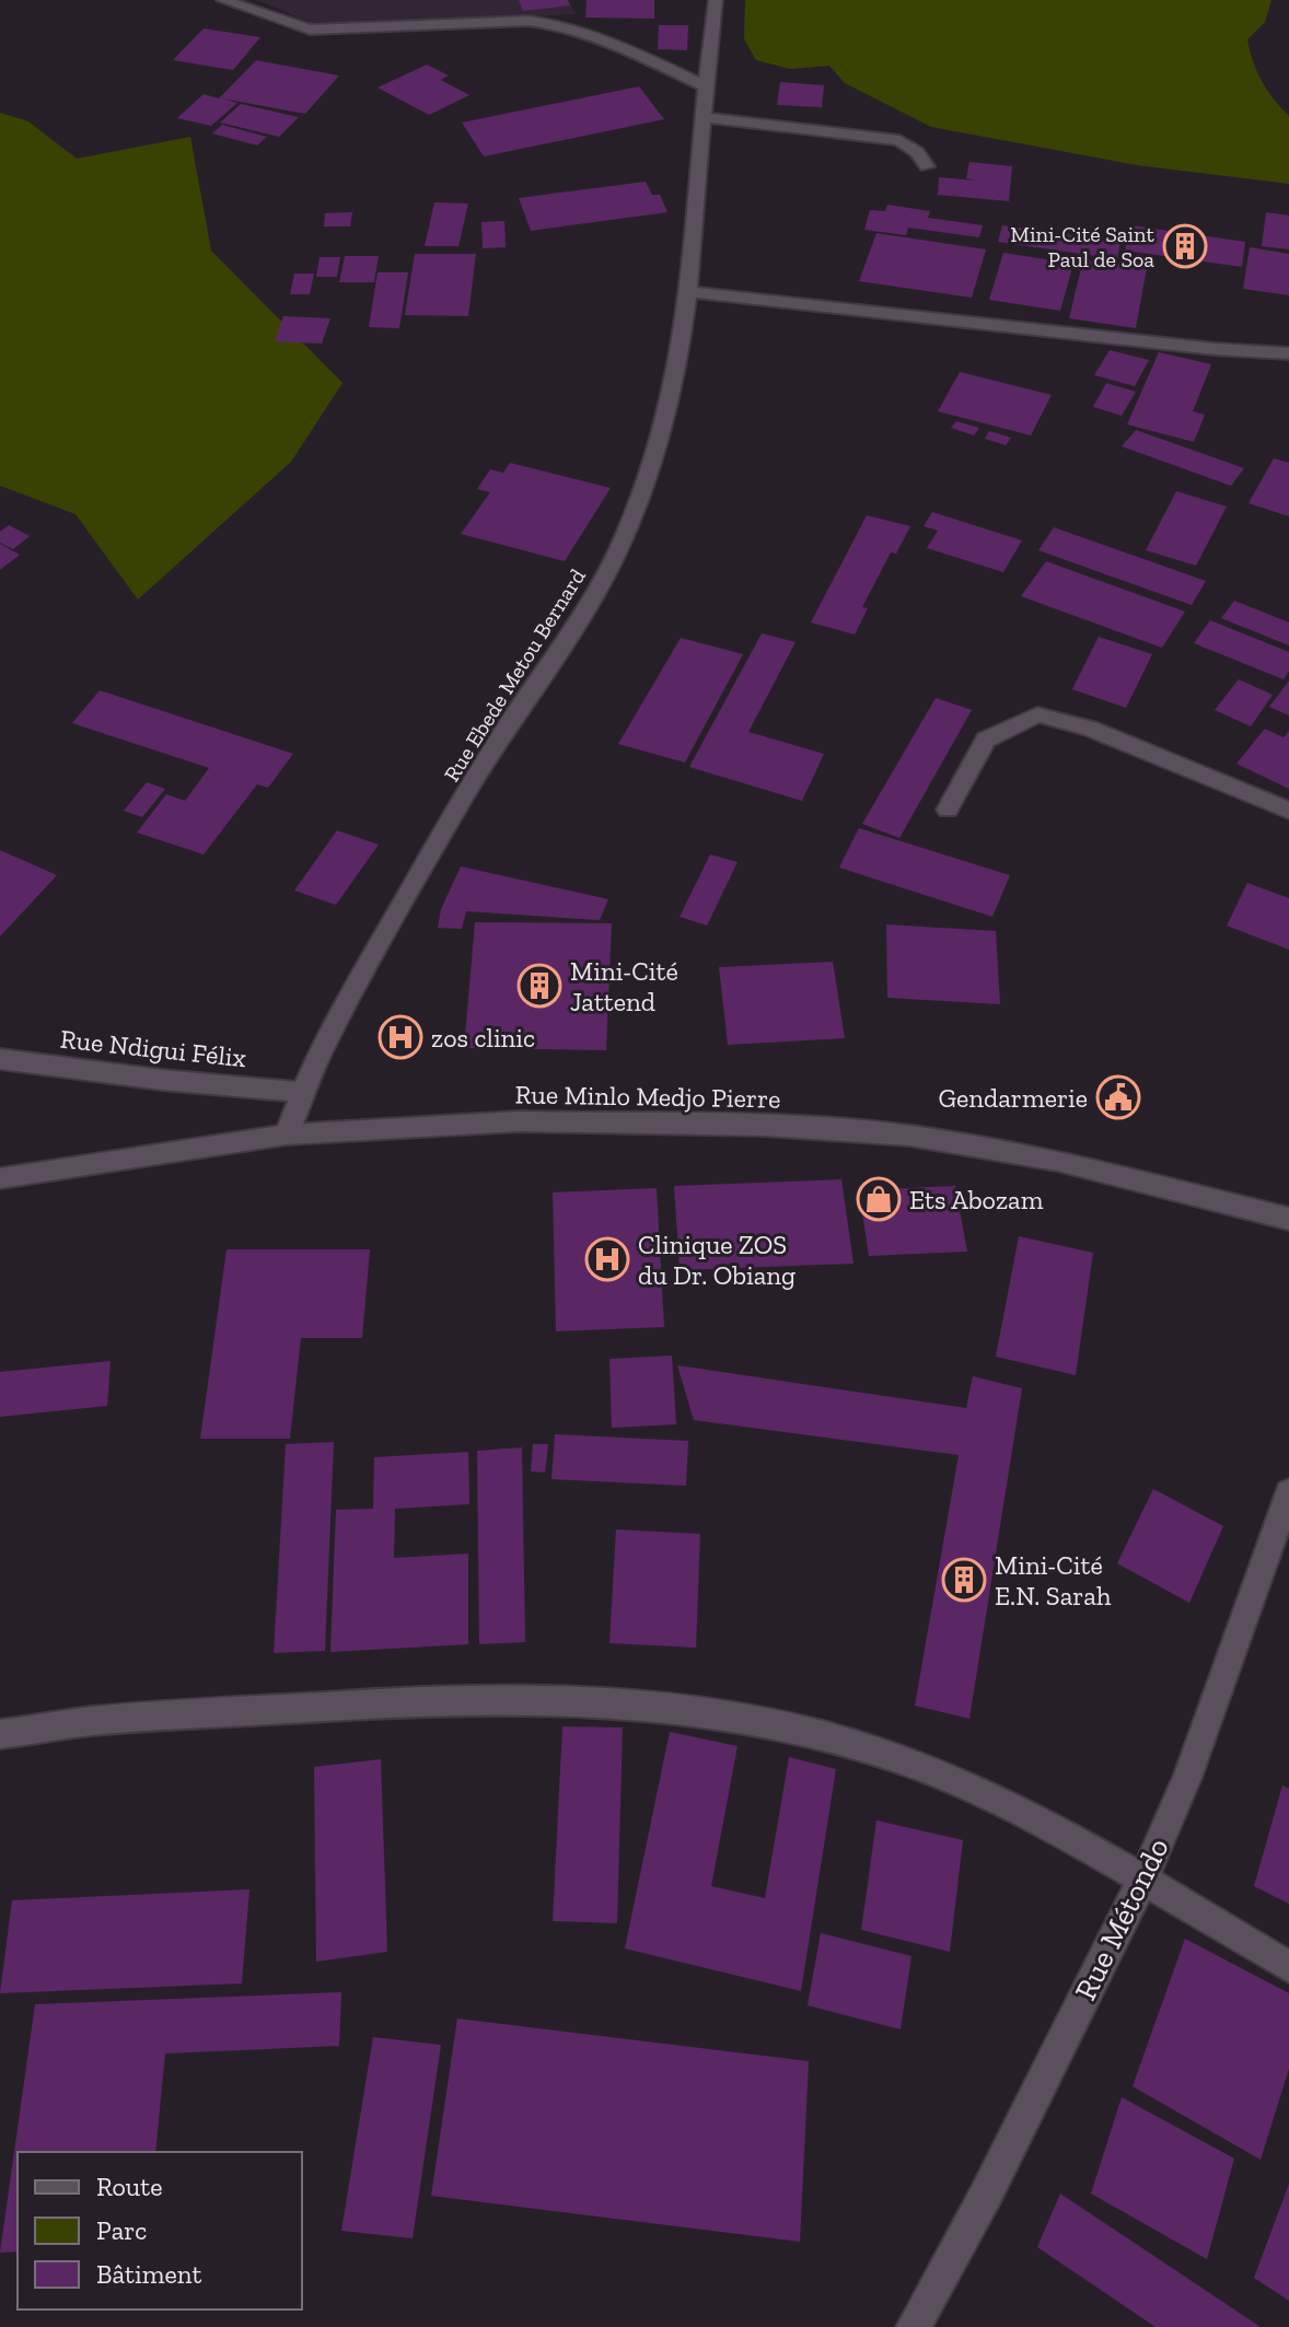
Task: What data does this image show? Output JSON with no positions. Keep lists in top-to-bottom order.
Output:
{
  "streets": {
    "street": [
      "Rue Ebede Metou Bernard",
      "Rue Ndigui Félix",
      "Rue Minlo Medjo Pierre",
      "Rue Métondo"
    ]
  },
  "crossings": [
    ["Rue Ebede Metou Bernard", "Rue Ndigui Félix"],
    ["Rue Ebede Metou Bernard", "Rue Minlo Medjo Pierre"]
  ],
  "places": {
    "building": ["Mini-Cité Saint Paul de Soa", "Mini-Cité Jattend", "Mini-Cité E.N. Sarah"],
    "hospital": ["zos clinic", "Clinique ZOS du Dr. Obiang"],
    "public building": ["Gendarmerie"],
    "shop": ["Ets Abozam"]
  },
  "legend": ["Route", "Parc", "Bâtiment"]
}
